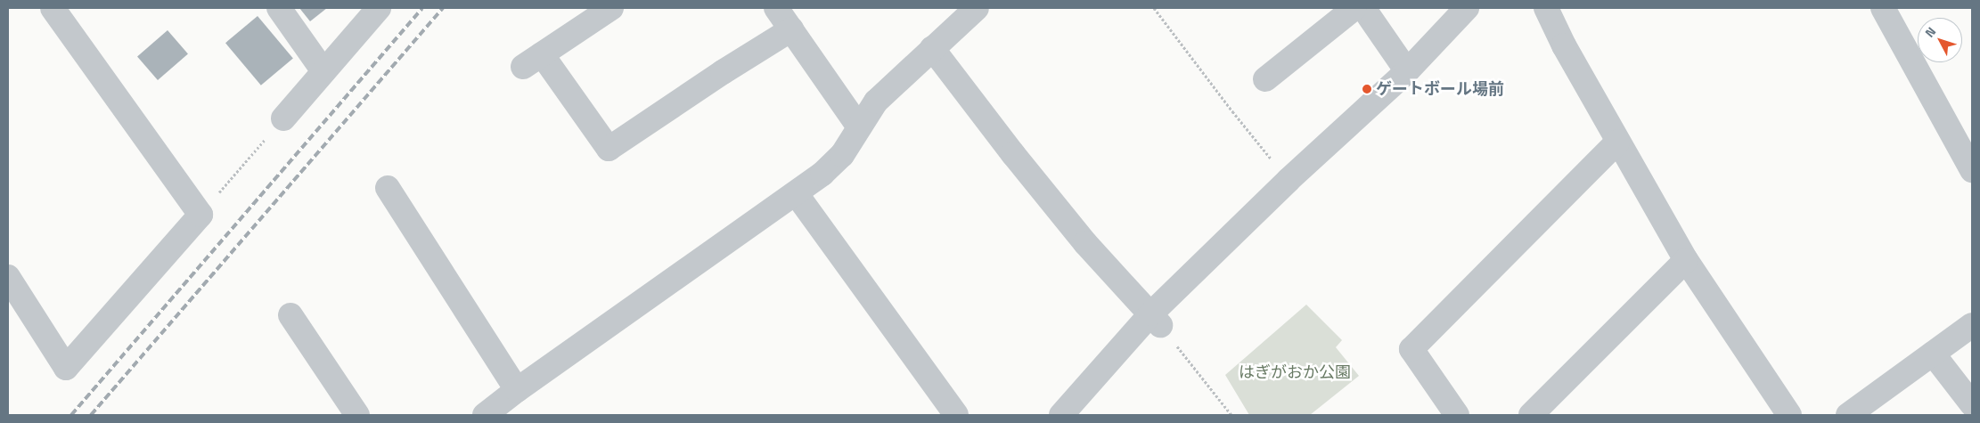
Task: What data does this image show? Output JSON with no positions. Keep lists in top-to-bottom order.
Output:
{
  "parks": ["はぎがおか公園"],
  "places": ["ゲートボール場前"],
  "north": "top left"
}
